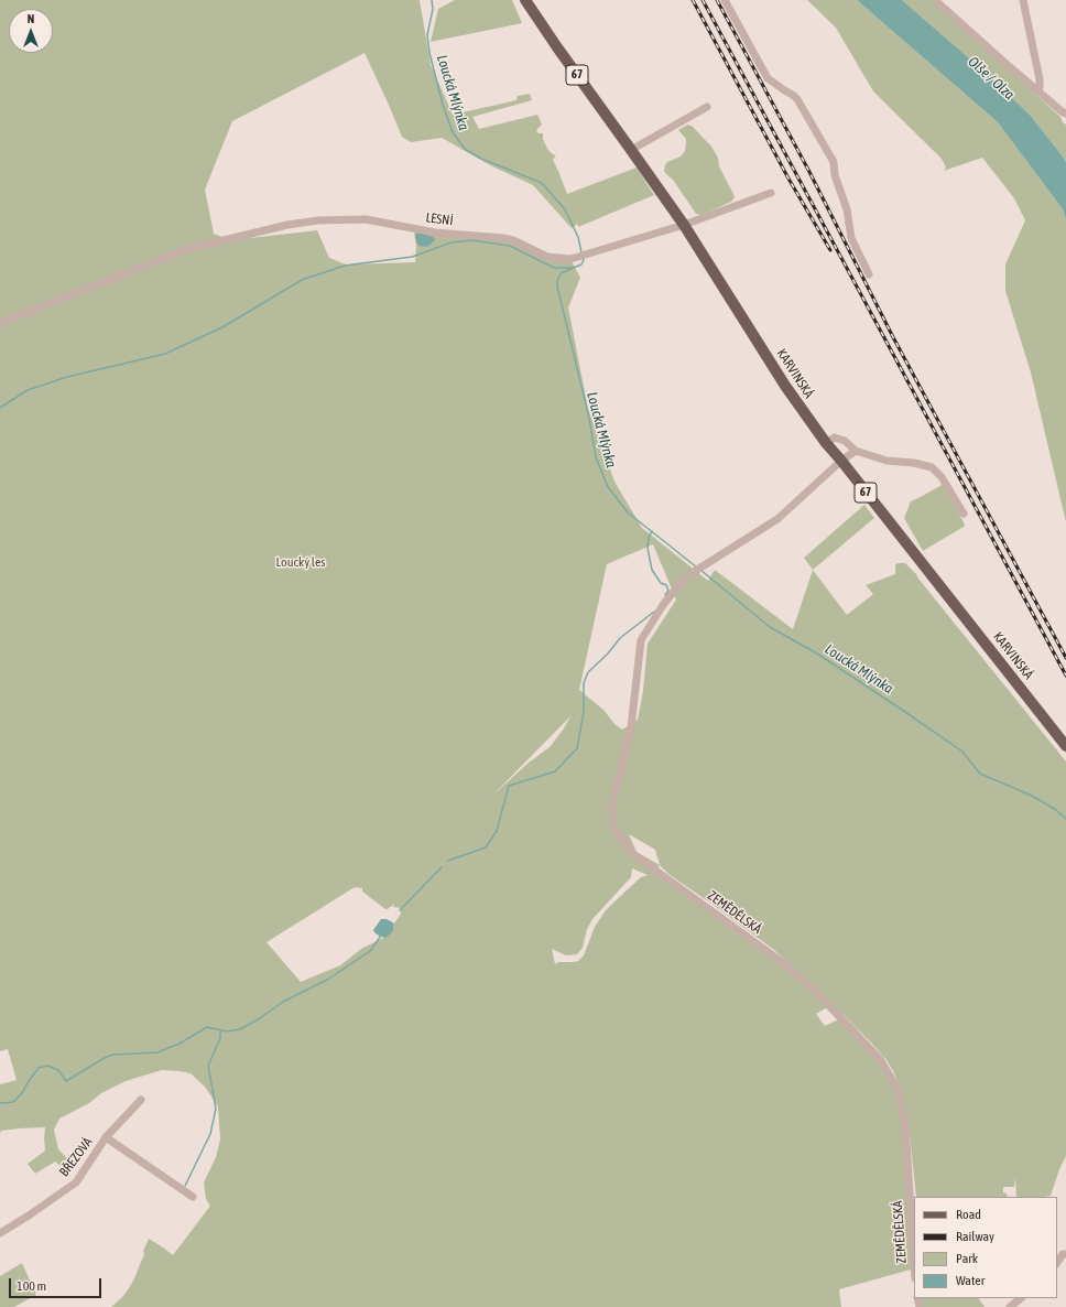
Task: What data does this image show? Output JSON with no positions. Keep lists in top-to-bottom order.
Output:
{
  "streets": {
    "main road": ["67", "KARVINSKÁ"],
    "street": ["LESNÍ", "ZEMĚDĚLSKÁ", "BŘEZOVÁ"]
  },
  "crossings": [
    ["LESNÍ", "KARVINSKÁ"],
    ["KARVINSKÁ", "ZEMĚDĚLSKÁ"]
  ],
  "water": ["Olše / Olza", "Loucká Mlýnka"],
  "parks": ["Loucký les"],
  "legend": [
    "Road",
    "Railway",
    "Park",
    "Water"
  ],
  "scale_bar": "100 m",
  "north": "top"
}
